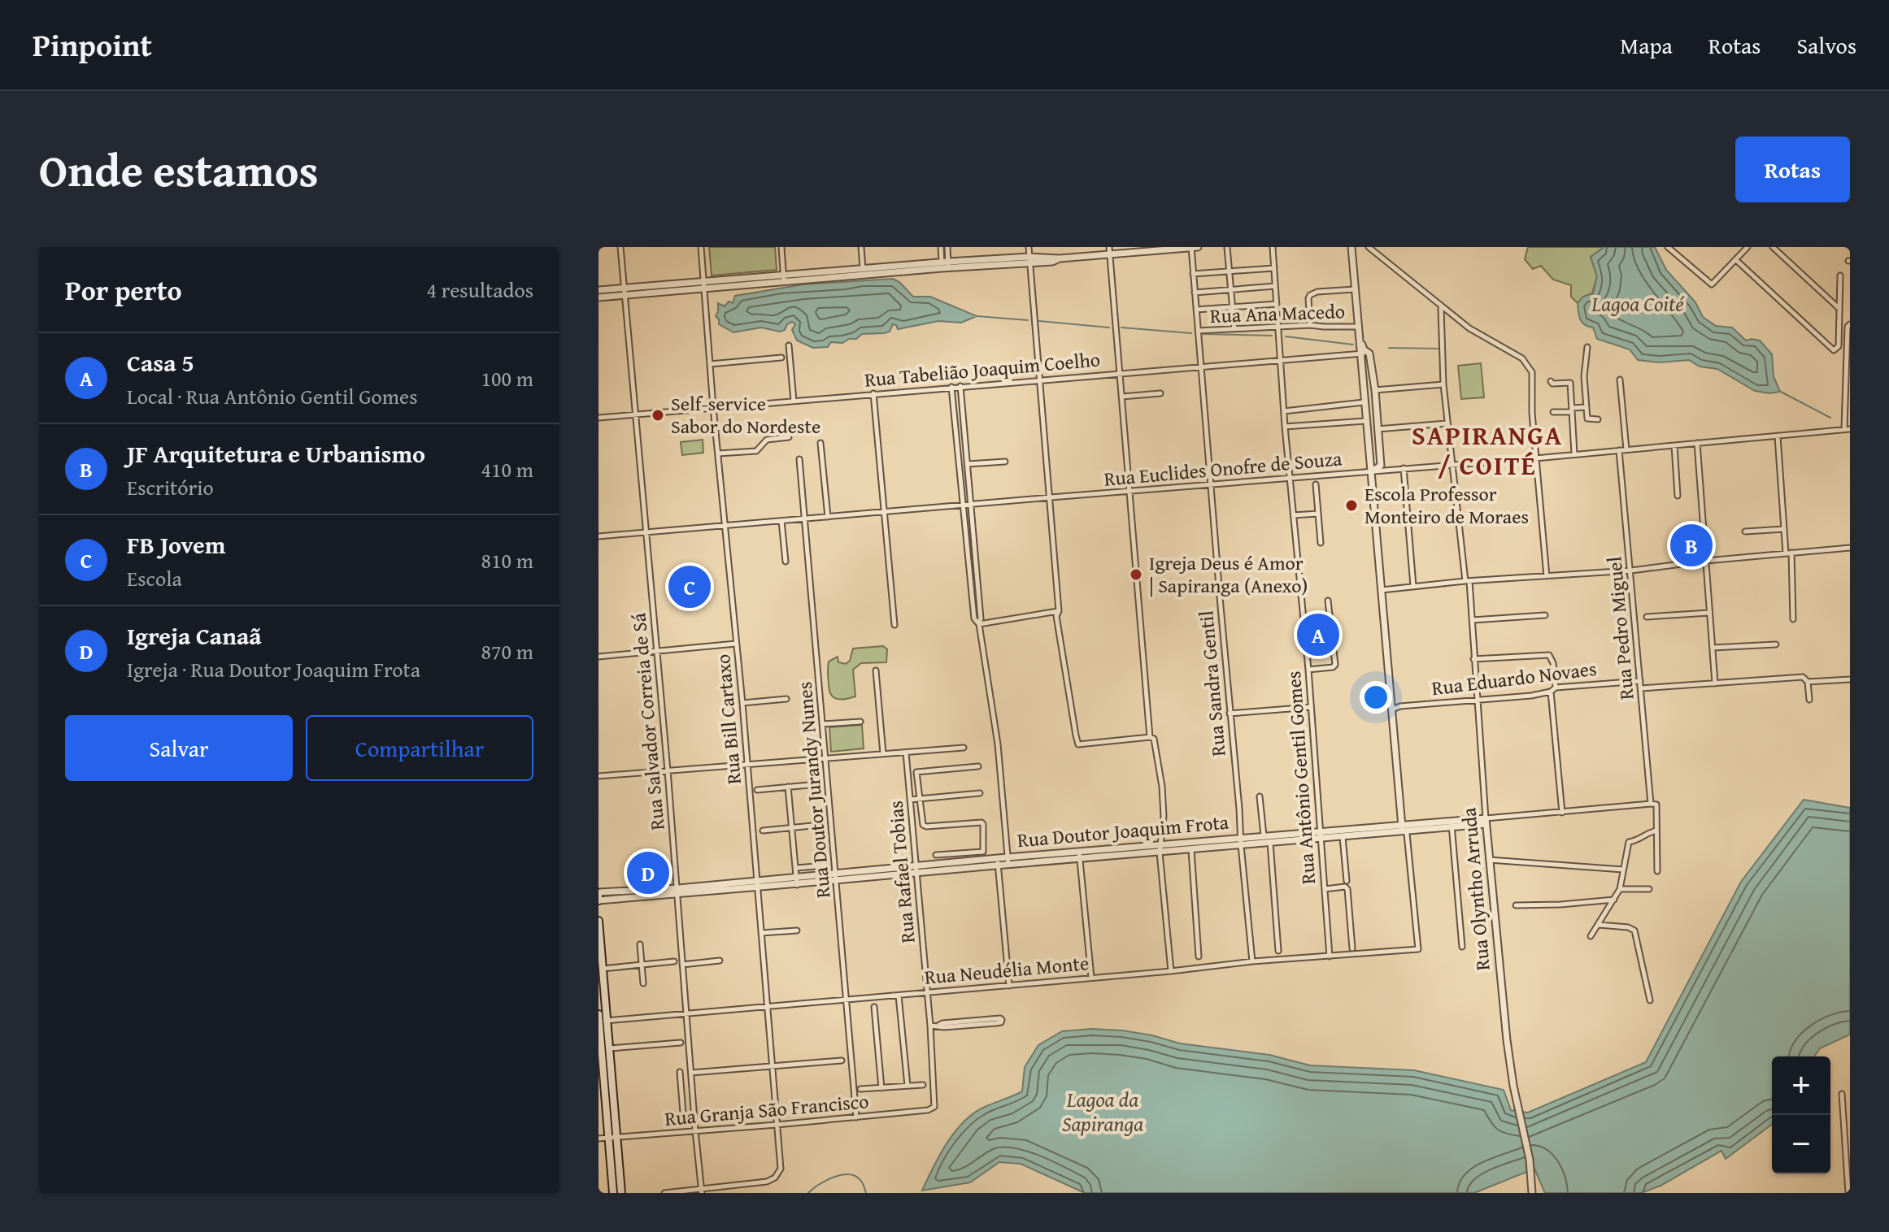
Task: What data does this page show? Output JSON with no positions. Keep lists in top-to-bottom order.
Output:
{
  "streets": {
    "street": [
      "Rua Ana Macedo",
      "Rua Tabelião Joaquim Coelho",
      "Rua Euclides Onofre de Souza",
      "Rua Pedro Miguel",
      "Rua Eduardo Novaes",
      "Rua Sandra Gentil",
      "Rua Bill Cartaxo",
      "Rua Salvador Correia de Sá",
      "Rua Antônio Gentil Gomes",
      "Rua Doutor Jurandy Nunes",
      "Rua Doutor Joaquim Frota",
      "Rua Rafael Tobias",
      "Rua Olyntho Arruda",
      "Rua Neudélia Monte",
      "Rua Granja São Francisco"
    ]
  },
  "crossings": [
    ["Rua Ana Macedo", "Rua Sandra Gentil"],
    ["Rua Ana Macedo", "Rua Antônio Gentil Gomes"],
    ["Rua Tabelião Joaquim Coelho", "Rua Sandra Gentil"],
    ["Rua Tabelião Joaquim Coelho", "Rua Bill Cartaxo"],
    ["Rua Tabelião Joaquim Coelho", "Rua Salvador Correia de Sá"],
    ["Rua Tabelião Joaquim Coelho", "Rua Antônio Gentil Gomes"],
    ["Rua Euclides Onofre de Souza", "Rua Pedro Miguel"],
    ["Rua Euclides Onofre de Souza", "Rua Sandra Gentil"],
    ["Rua Euclides Onofre de Souza", "Rua Bill Cartaxo"],
    ["Rua Euclides Onofre de Souza", "Rua Salvador Correia de Sá"],
    ["Rua Euclides Onofre de Souza", "Rua Antônio Gentil Gomes"],
    ["Rua Euclides Onofre de Souza", "Rua Doutor Jurandy Nunes"],
    ["Rua Euclides Onofre de Souza", "Rua Olyntho Arruda"],
    ["Rua Pedro Miguel", "Rua Eduardo Novaes"],
    ["Rua Pedro Miguel", "Rua Doutor Joaquim Frota"],
    ["Rua Eduardo Novaes", "Rua Olyntho Arruda"],
    ["Rua Sandra Gentil", "Rua Doutor Joaquim Frota"],
    ["Rua Sandra Gentil", "Rua Neudélia Monte"],
    ["Rua Bill Cartaxo", "Rua Salvador Correia de Sá"],
    ["Rua Bill Cartaxo", "Rua Doutor Joaquim Frota"],
    ["Rua Bill Cartaxo", "Rua Neudélia Monte"],
    ["Rua Bill Cartaxo", "Rua Granja São Francisco"],
    ["Rua Salvador Correia de Sá", "Rua Doutor Joaquim Frota"],
    ["Rua Salvador Correia de Sá", "Rua Neudélia Monte"],
    ["Rua Salvador Correia de Sá", "Rua Granja São Francisco"],
    ["Rua Antônio Gentil Gomes", "Rua Doutor Joaquim Frota"],
    ["Rua Antônio Gentil Gomes", "Rua Neudélia Monte"],
    ["Rua Doutor Jurandy Nunes", "Rua Doutor Joaquim Frota"],
    ["Rua Doutor Jurandy Nunes", "Rua Neudélia Monte"],
    ["Rua Doutor Jurandy Nunes", "Rua Granja São Francisco"],
    ["Rua Doutor Joaquim Frota", "Rua Rafael Tobias"],
    ["Rua Doutor Joaquim Frota", "Rua Olyntho Arruda"],
    ["Rua Doutor Joaquim Frota", "Rua Neudélia Monte"],
    ["Rua Rafael Tobias", "Rua Neudélia Monte"],
    ["Rua Rafael Tobias", "Rua Granja São Francisco"]
  ],
  "districts": ["SAPIRANGA / COITÉ"],
  "water": ["Lagoa Coité", "Lagoa da Sapiranga"],
  "places": ["Self-service Sabor do Nordeste", "Escola Professor Monteiro de Moraes", "Igreja Deus é Amor | Sapiranga (Anexo)"],
  "page": {
    "header": "Pinpoint",
    "nav": ["Mapa", "Rotas", "Salvos"],
    "title": "Onde estamos",
    "buttons": [
      "Rotas",
      ["Salvar", "Compartilhar"]
    ],
    "heading": ["Por perto", "4 resultados"],
    "list": [
      {
        "mark": "A",
        "name": "Casa 5",
        "note": "Local · Rua Antônio Gentil Gomes",
        "value": "100 m"
      },
      {
        "mark": "B",
        "name": "JF Arquitetura e Urbanismo",
        "note": "Escritório",
        "value": "410 m"
      },
      {
        "mark": "C",
        "name": "FB Jovem",
        "note": "Escola",
        "value": "810 m"
      },
      {
        "mark": "D",
        "name": "Igreja Canaã",
        "note": "Igreja · Rua Doutor Joaquim Frota",
        "value": "870 m"
      }
    ],
    "pins": [
      "B",
      "C",
      "A",
      "D"
    ],
    "map_buttons": ["+", "−"]
  }
}
